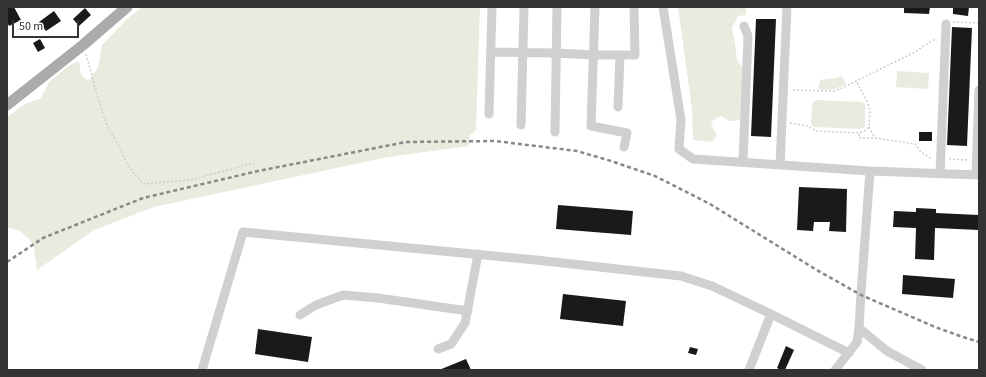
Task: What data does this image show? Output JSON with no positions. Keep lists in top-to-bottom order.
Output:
{
  "scale_bar": "50 m"
}
